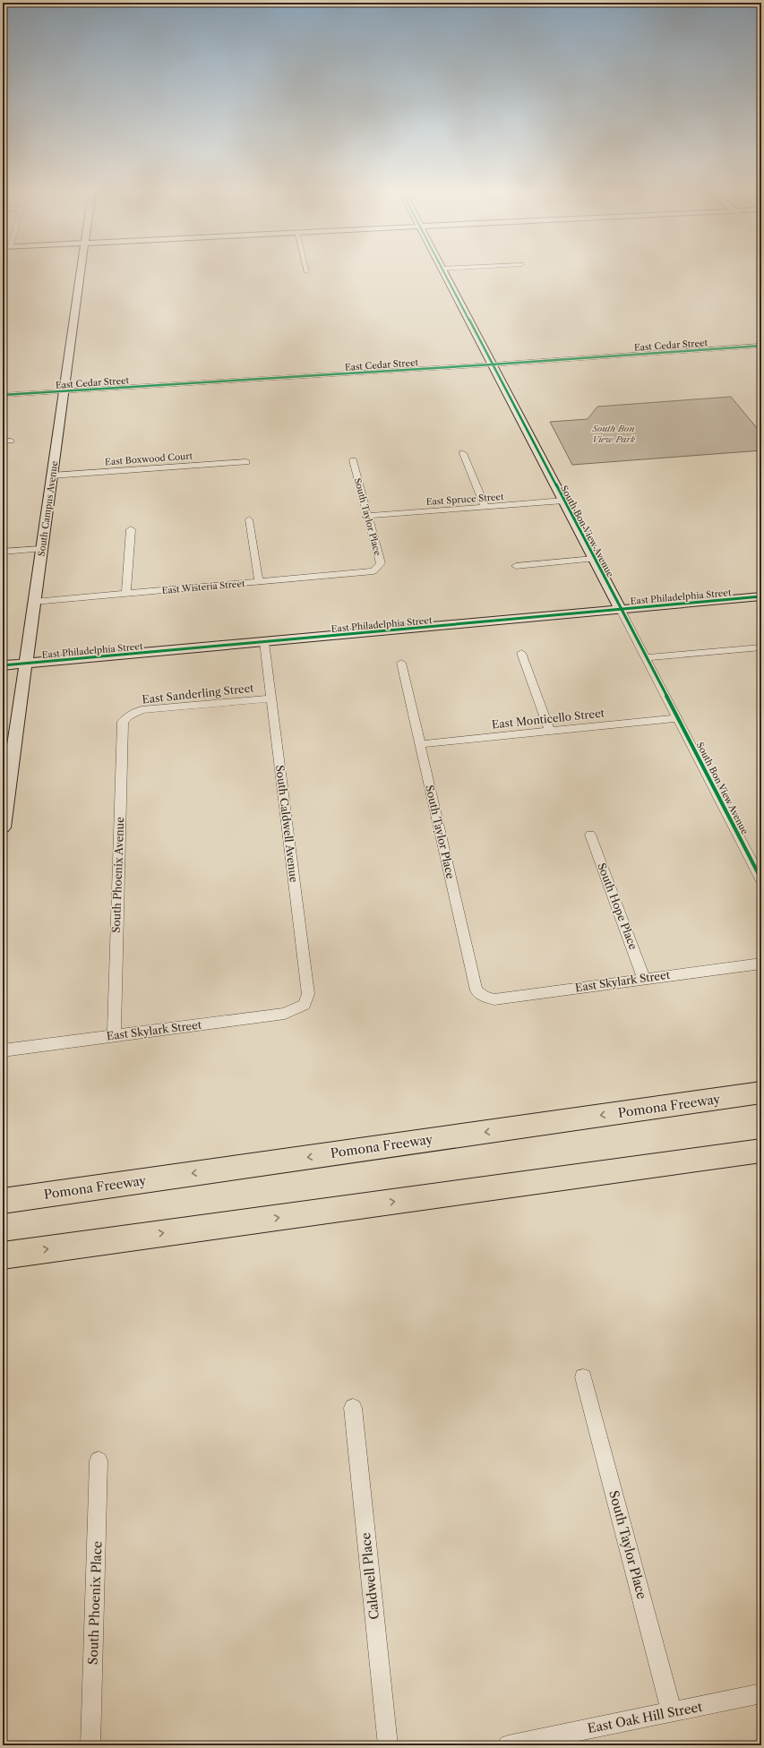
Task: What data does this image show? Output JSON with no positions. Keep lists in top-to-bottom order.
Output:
{
  "streets": {
    "highway": ["Pomona Freeway"],
    "street": [
      "East Cedar Street",
      "East Boxwood Court",
      "East Spruce Street",
      "South Campus Avenue",
      "South Taylor Place",
      "South Bon View Avenue",
      "East Wisteria Street",
      "East Philadelphia Street",
      "East Sanderling Street",
      "East Monticello Street",
      "South Caldwell Avenue",
      "South Phoenix Avenue",
      "South Hope Place",
      "East Skylark Street",
      "Caldwell Place",
      "South Phoenix Place",
      "East Oak Hill Street"
    ]
  },
  "crossings": [
    ["East Cedar Street", "South Campus Avenue"],
    ["East Cedar Street", "South Bon View Avenue"],
    ["East Boxwood Court", "South Campus Avenue"],
    ["East Spruce Street", "South Taylor Place"],
    ["East Spruce Street", "South Bon View Avenue"],
    ["South Campus Avenue", "East Wisteria Street"],
    ["South Campus Avenue", "East Philadelphia Street"],
    ["South Taylor Place", "East Wisteria Street"],
    ["South Taylor Place", "East Monticello Street"],
    ["South Taylor Place", "East Skylark Street"],
    ["South Taylor Place", "East Oak Hill Street"],
    ["South Bon View Avenue", "East Philadelphia Street"],
    ["South Bon View Avenue", "East Monticello Street"],
    ["East Philadelphia Street", "South Caldwell Avenue"],
    ["East Sanderling Street", "South Caldwell Avenue"],
    ["East Sanderling Street", "South Phoenix Avenue"],
    ["South Caldwell Avenue", "East Skylark Street"],
    ["South Phoenix Avenue", "East Skylark Street"],
    ["South Hope Place", "East Skylark Street"]
  ],
  "parks": ["South Bon View Park"]
}
